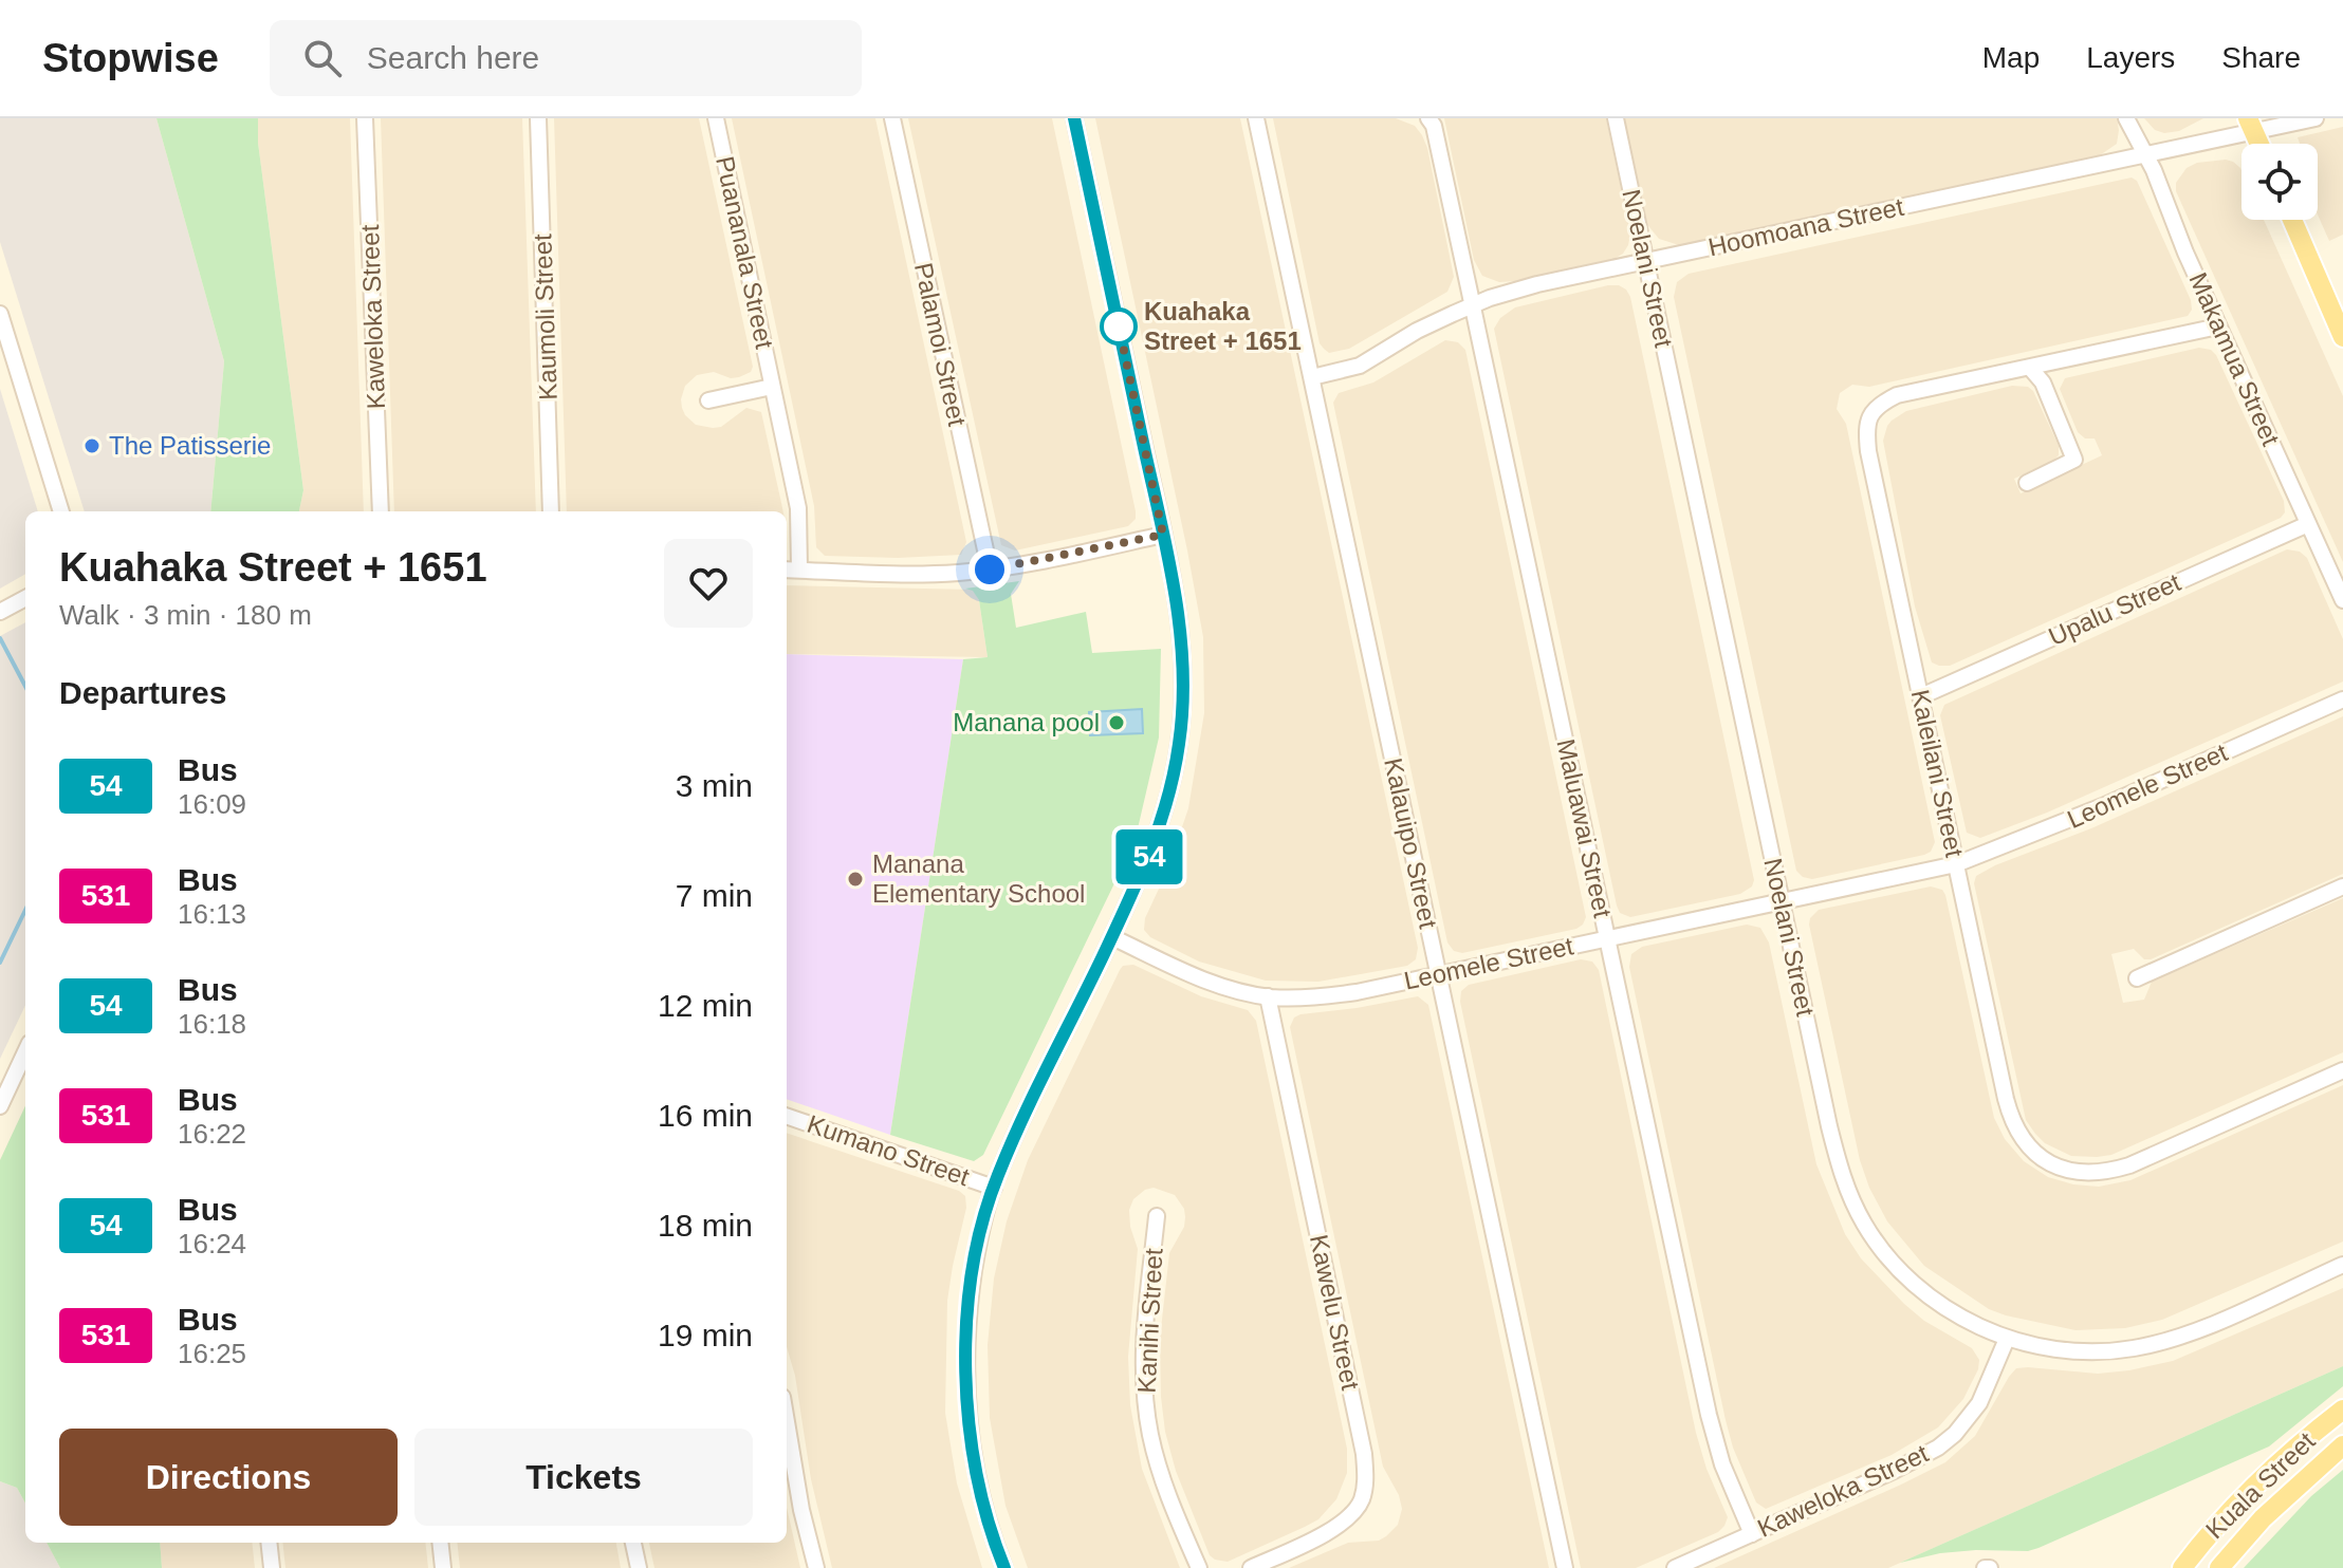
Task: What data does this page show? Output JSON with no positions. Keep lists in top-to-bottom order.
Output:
{
  "streets": {
    "main road": ["Kuala Street"],
    "street": [
      "Hoomoana Street",
      "Puananala Street",
      "Noelani Street",
      "Kaweloka Street",
      "Kaumoli Street",
      "Palamoi Street",
      "Makamua Street",
      "Upalu Street",
      "Kaleilani Street",
      "Leomele Street",
      "Maluawai Street",
      "Kalauipo Street",
      "Kumano Street",
      "Kawelu Street",
      "Kanihi Street"
    ]
  },
  "crossings": [
    ["Hoomoana Street", "Noelani Street"],
    ["Hoomoana Street", "Makamua Street"],
    ["Hoomoana Street", "Maluawai Street"],
    ["Hoomoana Street", "Kalauipo Street"],
    ["Noelani Street", "Kaweloka Street"],
    ["Noelani Street", "Leomele Street"],
    ["Kaweloka Street", "Maluawai Street"],
    ["Makamua Street", "Upalu Street"],
    ["Makamua Street", "Kaleilani Street"],
    ["Upalu Street", "Kaleilani Street"],
    ["Kaleilani Street", "Leomele Street"],
    ["Leomele Street", "Maluawai Street"],
    ["Leomele Street", "Kalauipo Street"],
    ["Leomele Street", "Kawelu Street"]
  ],
  "places": [
    "Kuahaka Street + 1651",
    "The Patisserie",
    "Manana pool",
    "Manana Elementary School"
  ],
  "lines": ["bus line 54"],
  "page": {
    "header": "Stopwise",
    "search": "Search here",
    "nav": ["Map", "Layers", "Share"],
    "on_map": "54",
    "heading": [
      ["Kuahaka Street + 1651", "Walk · 3 min · 180 m"],
      "Departures"
    ],
    "list": [
      {
        "mark": "54",
        "name": "Bus",
        "note": "16:09",
        "value": "3 min"
      },
      {
        "mark": "531",
        "name": "Bus",
        "note": "16:13",
        "value": "7 min"
      },
      {
        "mark": "54",
        "name": "Bus",
        "note": "16:18",
        "value": "12 min"
      },
      {
        "mark": "531",
        "name": "Bus",
        "note": "16:22",
        "value": "16 min"
      },
      {
        "mark": "54",
        "name": "Bus",
        "note": "16:24",
        "value": "18 min"
      },
      {
        "mark": "531",
        "name": "Bus",
        "note": "16:25",
        "value": "19 min"
      }
    ],
    "buttons": ["Directions", "Tickets"]
  }
}
